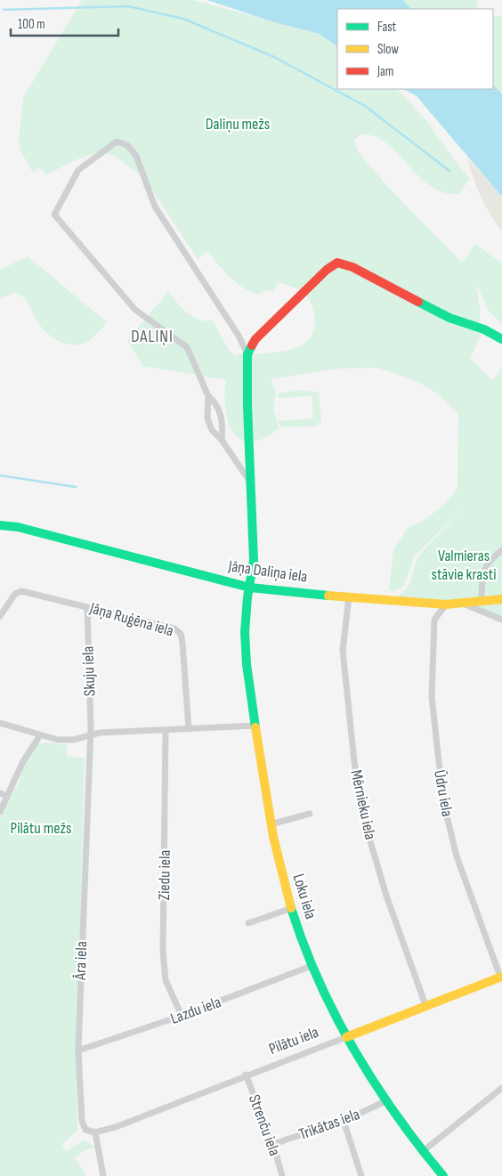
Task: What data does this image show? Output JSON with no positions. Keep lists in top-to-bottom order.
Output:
{
  "streets": {
    "street": [
      "Jāņa Daliņa iela",
      "Jāņa Ruģēna iela",
      "Skuju iela",
      "Ūdru iela",
      "Mērnieku iela",
      "Ziedu iela",
      "Loku iela",
      "Āra iela",
      "Lazdu iela",
      "Pilātu iela",
      "Trikātas iela",
      "Strenču iela"
    ]
  },
  "crossings": [
    ["Jāņa Daliņa iela", "Ūdru iela"],
    ["Jāņa Daliņa iela", "Mērnieku iela"],
    ["Jāņa Daliņa iela", "Loku iela"],
    ["Jāņa Ruģēna iela", "Skuju iela"],
    ["Skuju iela", "Āra iela"],
    ["Ūdru iela", "Pilātu iela"],
    ["Mērnieku iela", "Pilātu iela"],
    ["Ziedu iela", "Lazdu iela"],
    ["Loku iela", "Lazdu iela"],
    ["Loku iela", "Pilātu iela"],
    ["Loku iela", "Trikātas iela"],
    ["Āra iela", "Lazdu iela"],
    ["Āra iela", "Pilātu iela"],
    ["Pilātu iela", "Strenču iela"],
    ["Trikātas iela", "Strenču iela"]
  ],
  "districts": ["DALIŅI"],
  "parks": ["Daliņu mežs", "Valmieras stāvie krasti", "Pilātu mežs"],
  "legend": ["Fast", "Slow", "Jam"],
  "scale_bar": "100 m"
}
